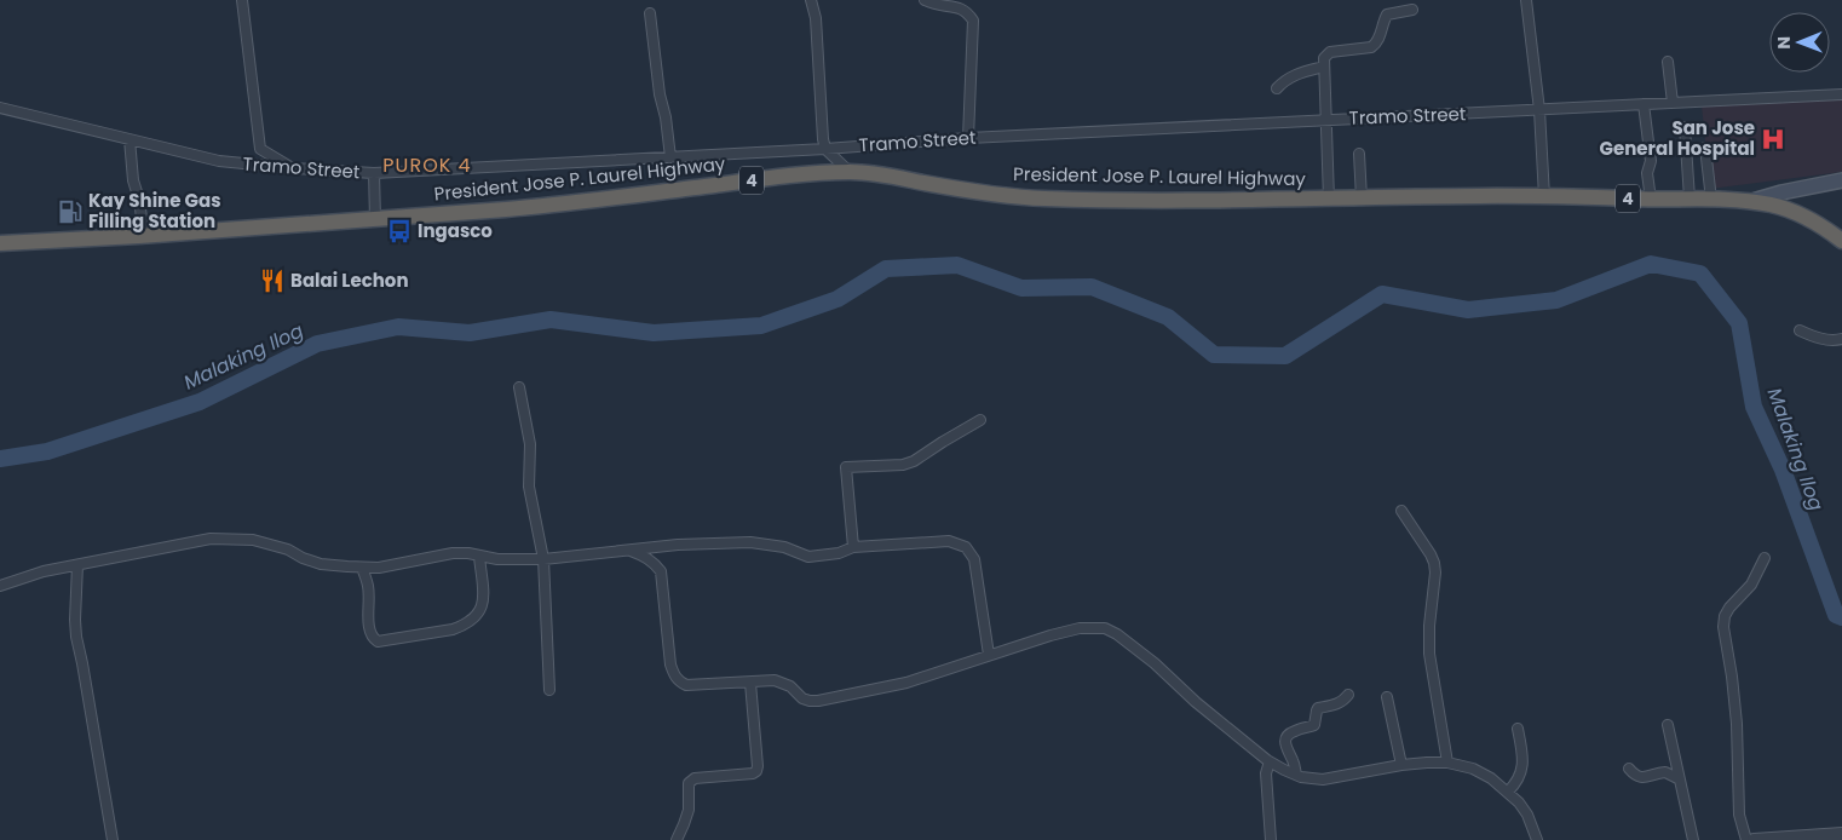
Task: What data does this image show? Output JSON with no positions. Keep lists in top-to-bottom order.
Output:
{
  "streets": {
    "highway": ["President Jose P. Laurel Highway", "4"],
    "street": ["Tramo Street"]
  },
  "districts": ["PUROK 4"],
  "water": ["Malaking Ilog"],
  "places": {
    "hospital": ["San Jose General Hospital"],
    "fuel station": ["Kay Shine Gas Filling Station"],
    "bus stop": ["Ingasco"],
    "restaurant": ["Balai Lechon"]
  },
  "north": "left"
}
